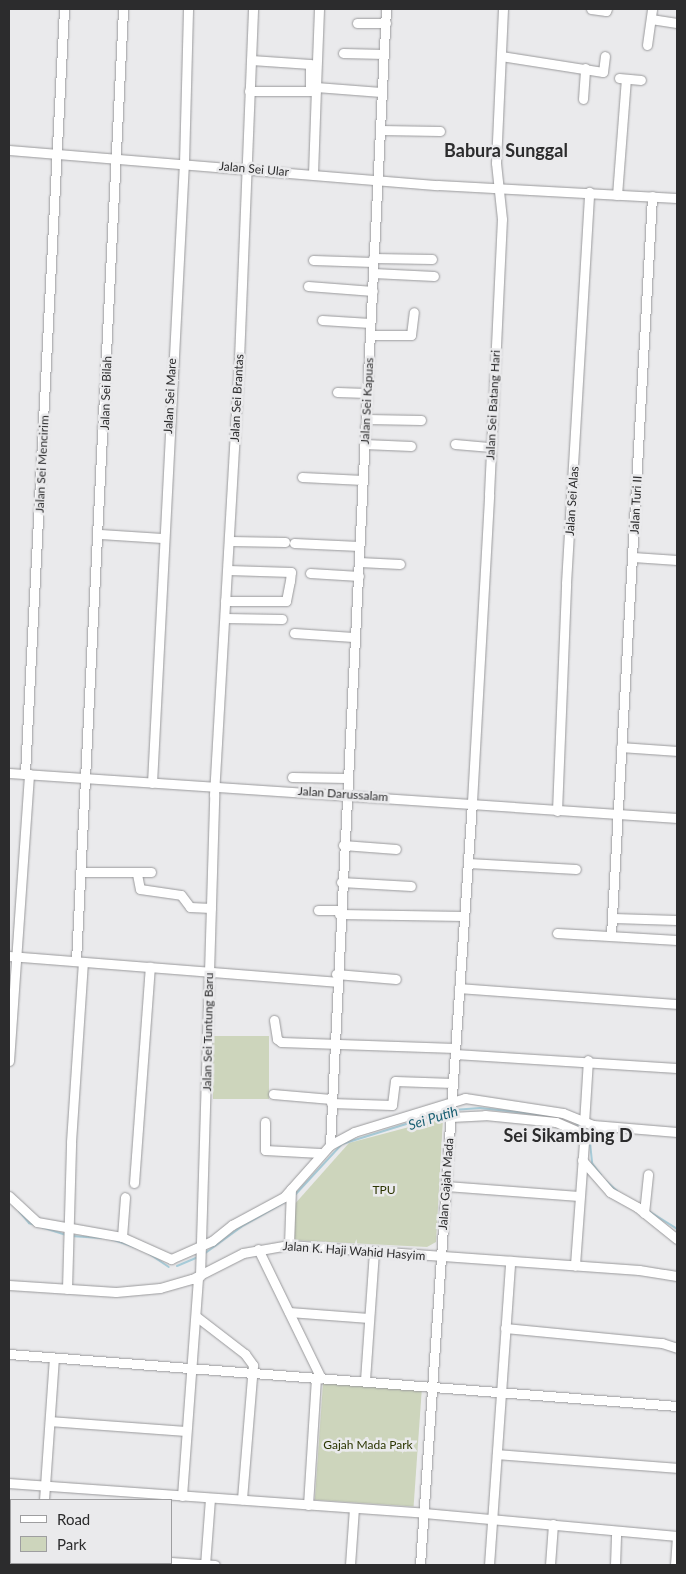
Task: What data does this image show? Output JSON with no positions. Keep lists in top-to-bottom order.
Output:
{
  "streets": {
    "street": [
      "Jalan Sei Ular",
      "Jalan Sei Bilah",
      "Jalan Sei Mare",
      "Jalan Sei Brantas",
      "Jalan Sei Kapuas",
      "Jalan Sei Batang Hari",
      "Jalan Sei Mencirim",
      "Jalan Sei Alas",
      "Jalan Turi II",
      "Jalan Darussalam",
      "Jalan Sei Tuntung Baru",
      "Jalan Gajah Mada",
      "Jalan K. Haji Wahid Hasyim"
    ]
  },
  "crossings": [
    ["Jalan Sei Ular", "Jalan Sei Bilah"],
    ["Jalan Sei Ular", "Jalan Sei Mare"],
    ["Jalan Sei Ular", "Jalan Sei Brantas"],
    ["Jalan Sei Ular", "Jalan Sei Kapuas"],
    ["Jalan Sei Ular", "Jalan Sei Batang Hari"],
    ["Jalan Sei Ular", "Jalan Sei Mencirim"],
    ["Jalan Sei Ular", "Jalan Sei Alas"],
    ["Jalan Sei Ular", "Jalan Turi II"],
    ["Jalan Sei Bilah", "Jalan Darussalam"],
    ["Jalan Sei Bilah", "Jalan K. Haji Wahid Hasyim"],
    ["Jalan Sei Mare", "Jalan Darussalam"],
    ["Jalan Sei Brantas", "Jalan Darussalam"],
    ["Jalan Sei Brantas", "Jalan Sei Tuntung Baru"],
    ["Jalan Sei Kapuas", "Jalan Darussalam"],
    ["Jalan Sei Batang Hari", "Jalan Darussalam"],
    ["Jalan Sei Batang Hari", "Jalan Gajah Mada"],
    ["Jalan Sei Mencirim", "Jalan Darussalam"],
    ["Jalan Sei Alas", "Jalan Darussalam"],
    ["Jalan Turi II", "Jalan Darussalam"],
    ["Jalan Darussalam", "Jalan Sei Tuntung Baru"],
    ["Jalan Darussalam", "Jalan Gajah Mada"],
    ["Jalan Sei Tuntung Baru", "Jalan K. Haji Wahid Hasyim"],
    ["Jalan Gajah Mada", "Jalan K. Haji Wahid Hasyim"]
  ],
  "districts": ["Babura Sunggal", "Sei Sikambing D"],
  "water": ["Sei Putih"],
  "parks": ["TPU", "Gajah Mada Park"],
  "legend": ["Road", "Park"]
}
